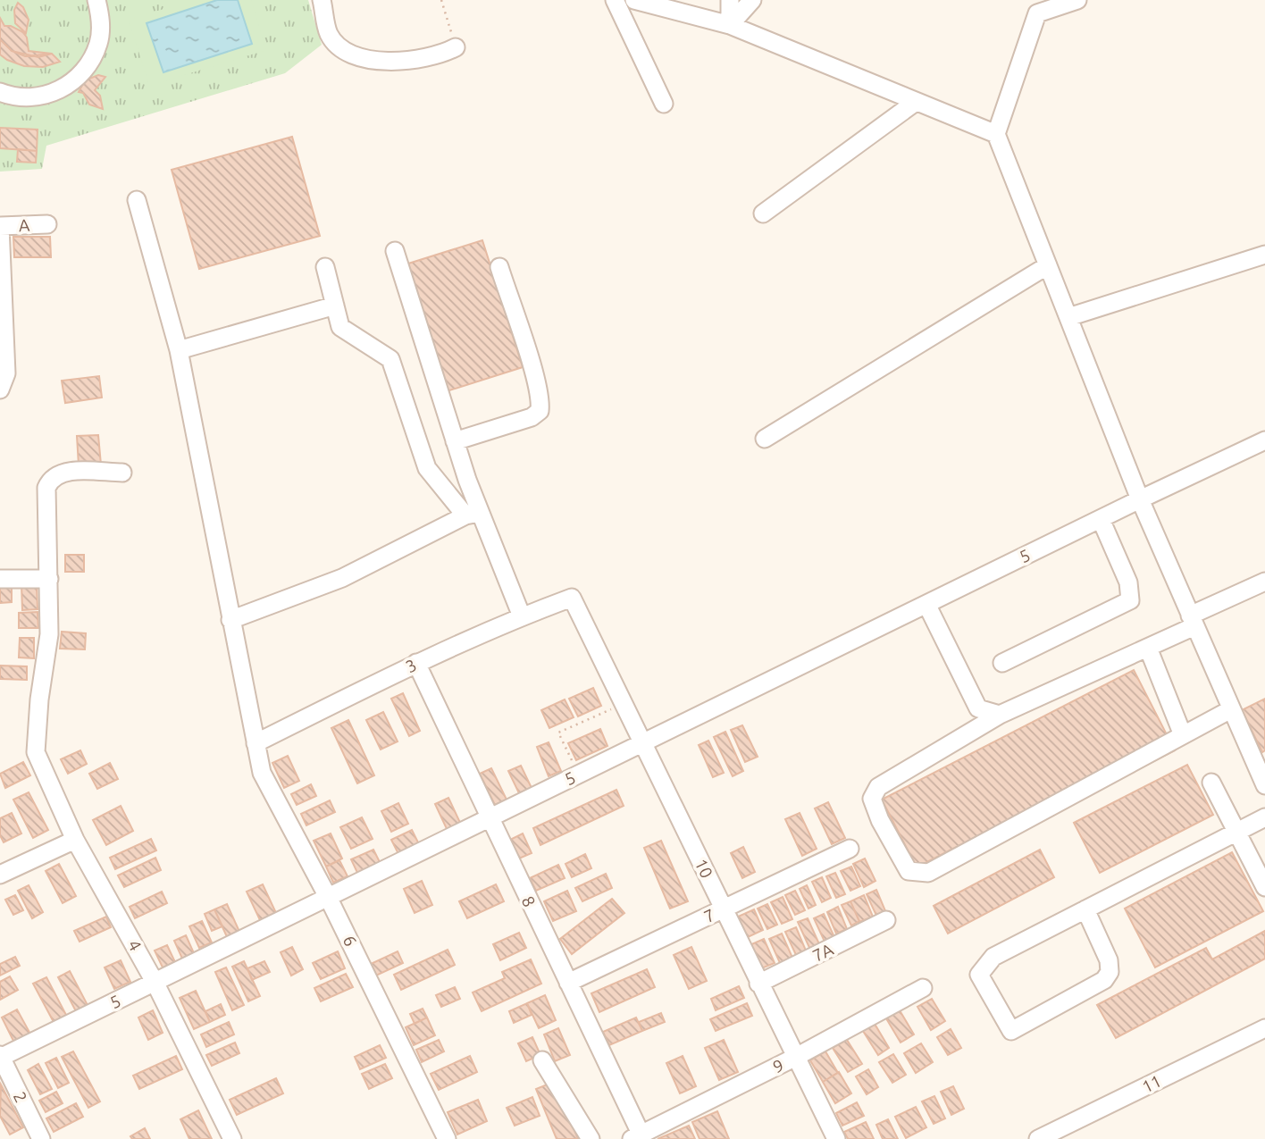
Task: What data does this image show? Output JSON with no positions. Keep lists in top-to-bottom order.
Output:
{
  "streets": {
    "street": [
      "A",
      "5",
      "3",
      "10",
      "8",
      "7",
      "6",
      "4",
      "7A",
      "9",
      "11",
      "2"
    ]
  },
  "crossings": [
    ["5", "10"],
    ["5", "8"],
    ["5", "6"],
    ["5", "4"],
    ["5", "2"],
    ["3", "10"],
    ["3", "8"],
    ["3", "6"],
    ["10", "7"],
    ["10", "7A"],
    ["10", "9"],
    ["8", "7"],
    ["8", "9"]
  ]
}
